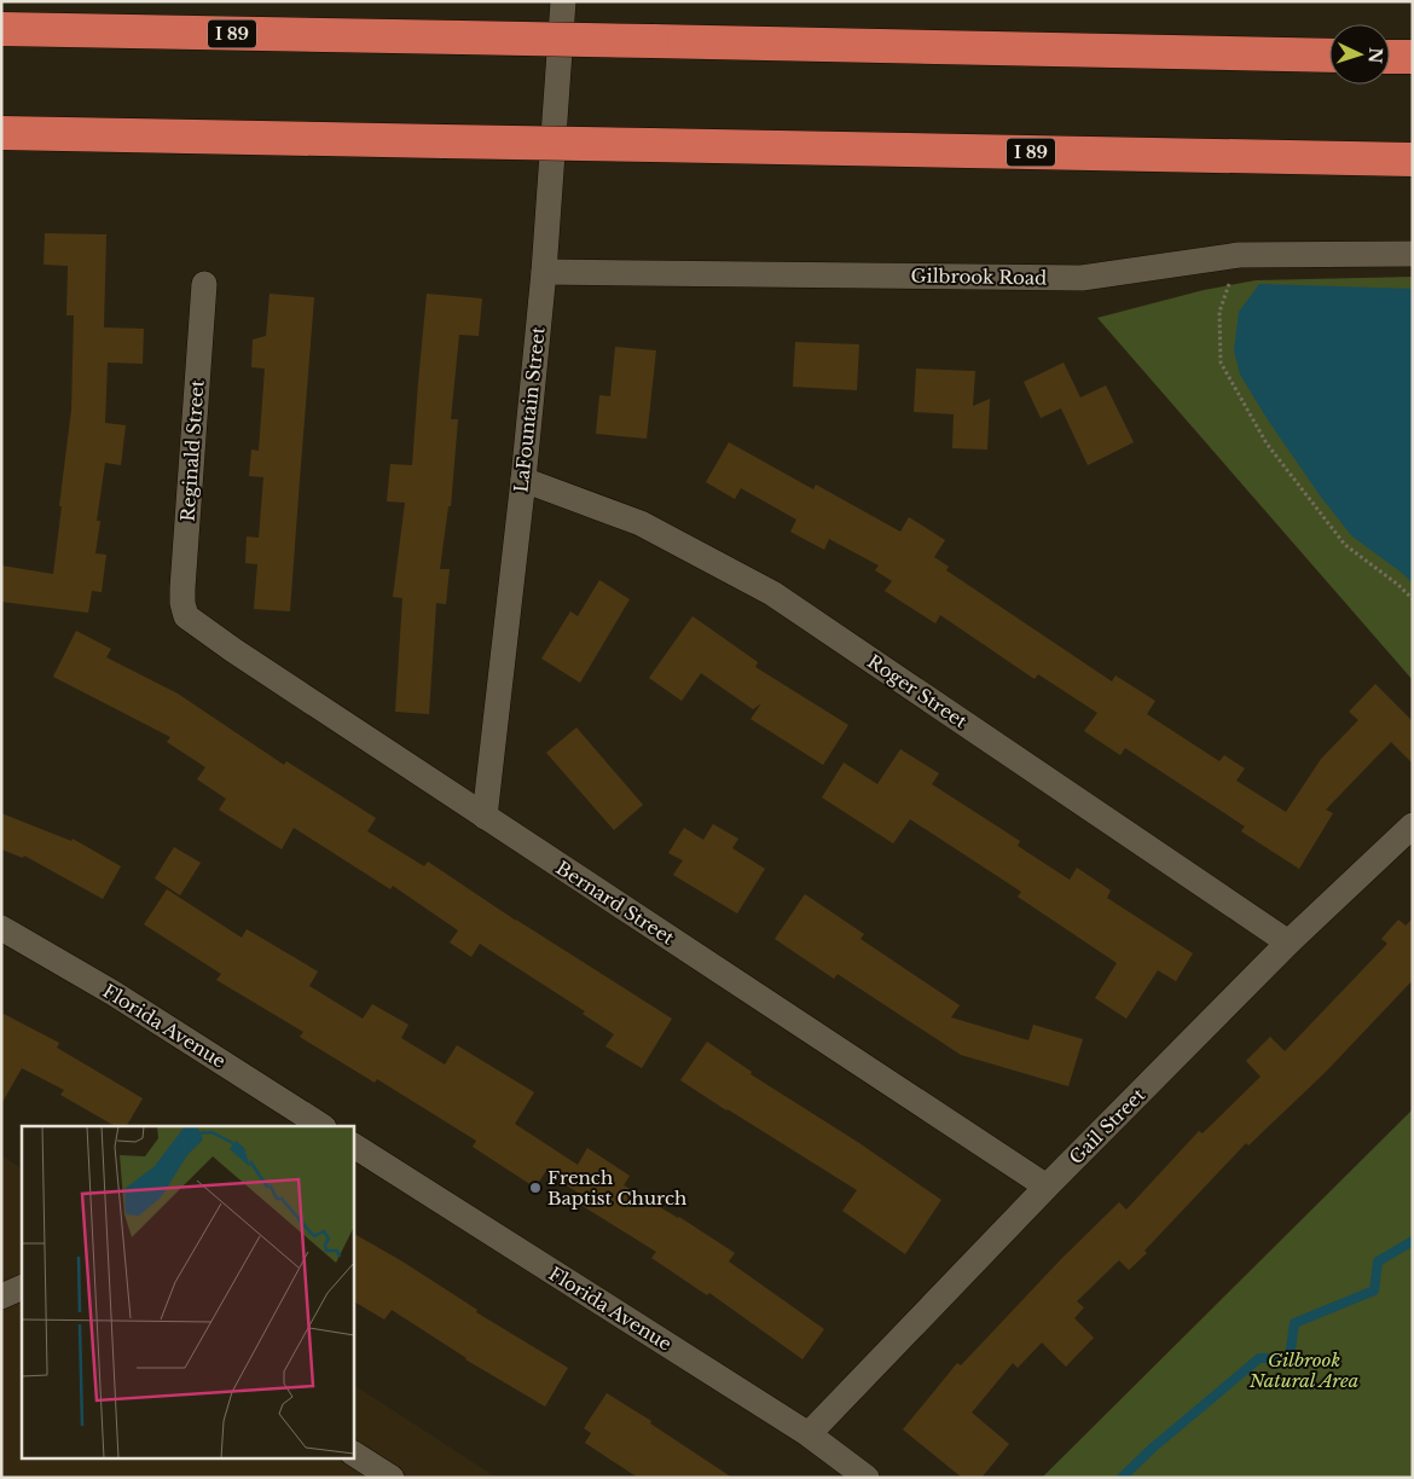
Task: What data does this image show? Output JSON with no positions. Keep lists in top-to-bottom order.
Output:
{
  "streets": {
    "highway": ["I 89"],
    "street": [
      "Gilbrook Road",
      "LaFountain Street",
      "Reginald Street",
      "Roger Street",
      "Bernard Street",
      "Florida Avenue",
      "Gail Street"
    ]
  },
  "crossings": [
    ["Gilbrook Road", "LaFountain Street"],
    ["LaFountain Street", "Roger Street"],
    ["LaFountain Street", "Bernard Street"],
    ["Reginald Street", "Bernard Street"],
    ["Roger Street", "Gail Street"],
    ["Bernard Street", "Gail Street"],
    ["Florida Avenue", "Gail Street"]
  ],
  "parks": ["Gilbrook Natural Area"],
  "places": ["French Baptist Church"],
  "north": "right"
}
